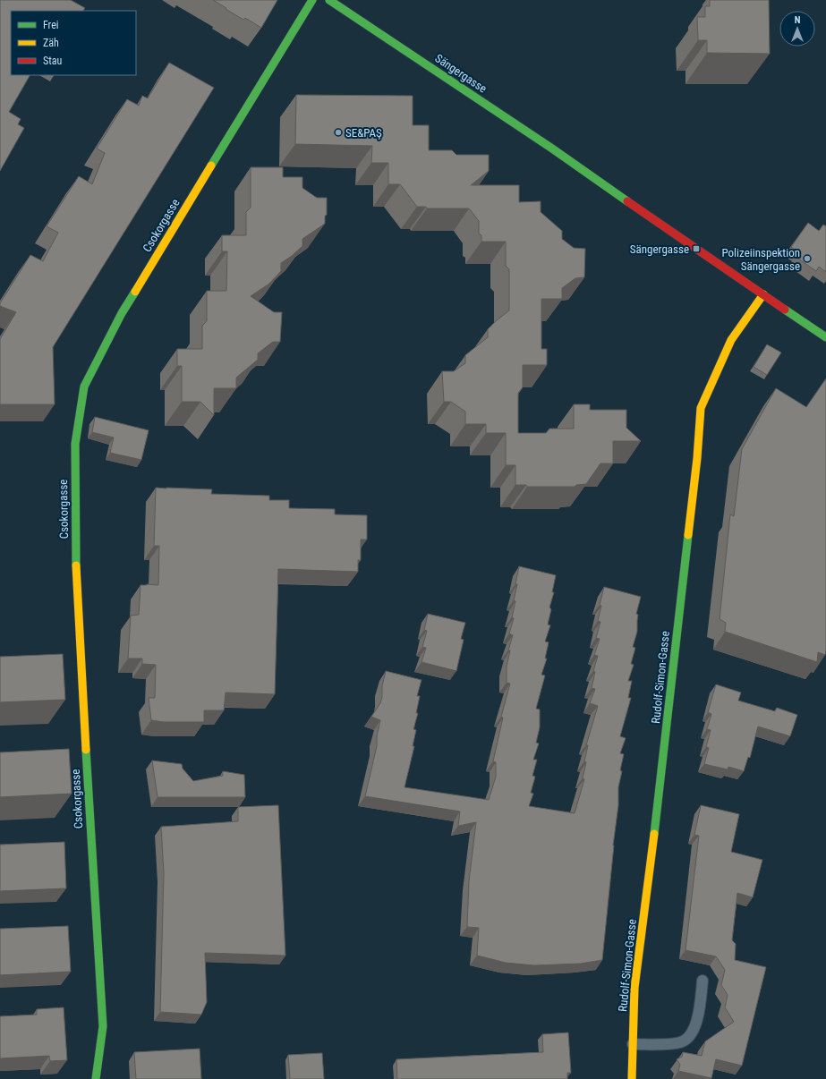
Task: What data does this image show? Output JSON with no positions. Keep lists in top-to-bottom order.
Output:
{
  "streets": {
    "street": ["Sängergasse", "Csokorgasse", "Rudolf-Simon-Gasse"]
  },
  "crossings": [
    ["Sängergasse", "Rudolf-Simon-Gasse"]
  ],
  "places": {
    "other": ["SE&PAŞ", "Polizeiinspektion Sängergasse"],
    "transit": ["Sängergasse"]
  },
  "legend": ["Frei", "Zäh", "Stau"],
  "north": "top"
}
